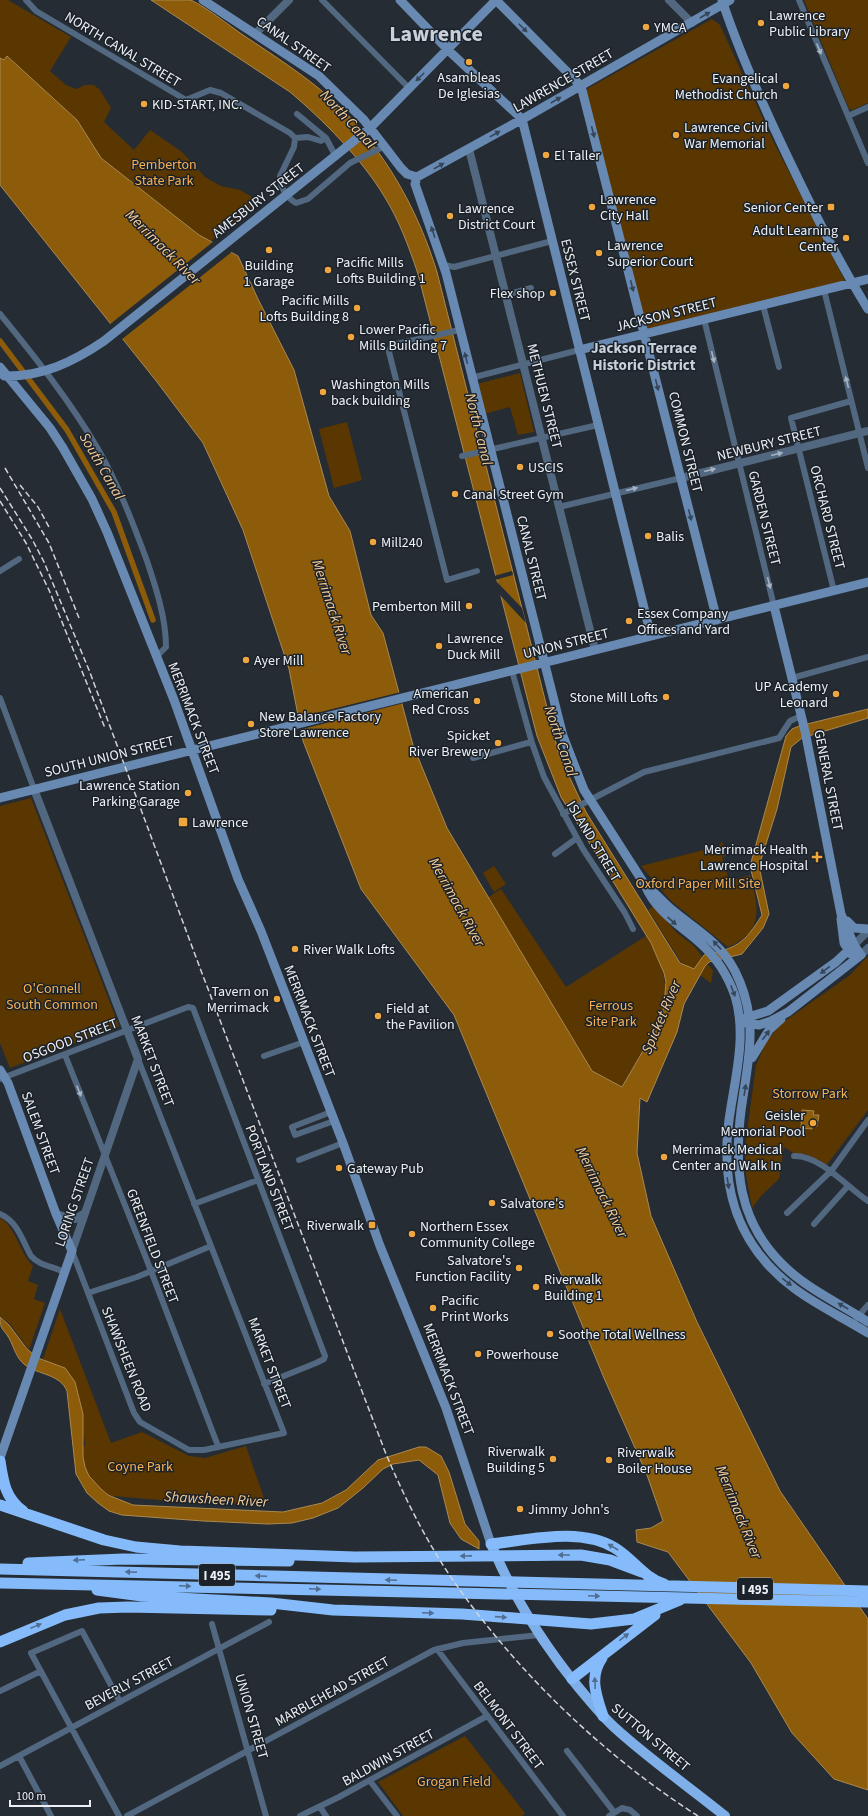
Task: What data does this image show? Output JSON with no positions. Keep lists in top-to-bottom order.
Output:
{
  "streets": {
    "highway": ["MERRIMACK STREET", "I 495", "SUTTON STREET"],
    "main road": [
      "CANAL STREET",
      "LAWRENCE STREET",
      "AMESBURY STREET",
      "ESSEX STREET",
      "JACKSON STREET",
      "COMMON STREET",
      "UNION STREET",
      "SOUTH UNION STREET",
      "GENERAL STREET",
      "SALEM STREET",
      "LORING STREET"
    ],
    "street": [
      "NORTH CANAL STREET",
      "METHUEN STREET",
      "NEWBURY STREET",
      "ORCHARD STREET",
      "GARDEN STREET",
      "ISLAND STREET",
      "OSGOOD STREET",
      "MARKET STREET",
      "PORTLAND STREET",
      "GREENFIELD STREET",
      "SHAWSHEEN ROAD",
      "BEVERLY STREET",
      "MARBLEHEAD STREET",
      "BELMONT STREET",
      "BALDWIN STREET"
    ]
  },
  "crossings": [
    ["CANAL STREET", "LAWRENCE STREET"],
    ["CANAL STREET", "AMESBURY STREET"],
    ["CANAL STREET", "JACKSON STREET"],
    ["CANAL STREET", "UNION STREET"],
    ["LAWRENCE STREET", "ESSEX STREET"],
    ["LAWRENCE STREET", "METHUEN STREET"],
    ["LAWRENCE STREET", "COMMON STREET"],
    ["AMESBURY STREET", "MERRIMACK STREET"],
    ["ESSEX STREET", "JACKSON STREET"],
    ["ESSEX STREET", "NEWBURY STREET"],
    ["ESSEX STREET", "UNION STREET"],
    ["JACKSON STREET", "METHUEN STREET"],
    ["JACKSON STREET", "COMMON STREET"],
    ["JACKSON STREET", "GARDEN STREET"],
    ["METHUEN STREET", "NEWBURY STREET"],
    ["METHUEN STREET", "UNION STREET"],
    ["COMMON STREET", "NEWBURY STREET"],
    ["COMMON STREET", "UNION STREET"],
    ["NEWBURY STREET", "ORCHARD STREET"],
    ["NEWBURY STREET", "GARDEN STREET"],
    ["ORCHARD STREET", "UNION STREET"],
    ["GARDEN STREET", "UNION STREET"],
    ["GARDEN STREET", "GENERAL STREET"],
    ["UNION STREET", "SOUTH UNION STREET"],
    ["UNION STREET", "GENERAL STREET"],
    ["UNION STREET", "ISLAND STREET"],
    ["UNION STREET", "BEVERLY STREET"],
    ["UNION STREET", "MARBLEHEAD STREET"],
    ["MERRIMACK STREET", "SOUTH UNION STREET"],
    ["MERRIMACK STREET", "SUTTON STREET"],
    ["SOUTH UNION STREET", "MARKET STREET"],
    ["OSGOOD STREET", "MARKET STREET"],
    ["OSGOOD STREET", "SALEM STREET"],
    ["OSGOOD STREET", "PORTLAND STREET"],
    ["OSGOOD STREET", "GREENFIELD STREET"],
    ["MARKET STREET", "PORTLAND STREET"],
    ["MARKET STREET", "LORING STREET"],
    ["MARKET STREET", "SHAWSHEEN ROAD"],
    ["SALEM STREET", "LORING STREET"],
    ["SALEM STREET", "SHAWSHEEN ROAD"],
    ["LORING STREET", "GREENFIELD STREET"],
    ["LORING STREET", "SHAWSHEEN ROAD"],
    ["GREENFIELD STREET", "SHAWSHEEN ROAD"],
    ["MARBLEHEAD STREET", "BELMONT STREET"],
    ["MARBLEHEAD STREET", "SUTTON STREET"],
    ["BELMONT STREET", "BALDWIN STREET"]
  ],
  "one_way": [
    "LAWRENCE STREET",
    "COMMON STREET",
    "NEWBURY STREET",
    "GARDEN STREET"
  ],
  "districts": ["Lawrence", "Jackson Terrace Historic District"],
  "water": [
    "North Canal",
    "Merrimack River",
    "South Canal",
    "Spicket River",
    "Shawsheen River"
  ],
  "parks": [
    "Pemberton State Park",
    "Oxford Paper Mill Site",
    "O'Connell South Common",
    "Ferrous Site Park",
    "Storrow Park",
    "Coyne Park",
    "Grogan Field"
  ],
  "places": {
    "other": [
      "Lawrence Public Library",
      "YMCA",
      "Asambleas De Iglesias",
      "Evangelical Methodist Church",
      "KID-START, INC.",
      "Lawrence Civil War Memorial",
      "El Taller",
      "Lawrence City Hall",
      "Lawrence District Court",
      "Adult Learning Center",
      "Building 1 Garage",
      "Lawrence Superior Court",
      "Pacific Mills Lofts Building 1",
      "Flex shop",
      "Pacific Mills Lofts Building 8",
      "Lower Pacific Mills Building 7",
      "Washington Mills back building",
      "USCIS",
      "Canal Street Gym",
      "Balis",
      "Mill240",
      "Pemberton Mill",
      "Essex Company Offices and Yard",
      "Lawrence Duck Mill",
      "Ayer Mill",
      "UP Academy Leonard",
      "Stone Mill Lofts",
      "American Red Cross",
      "New Balance Factory Store Lawrence",
      "Spicket River Brewery",
      "Lawrence Station Parking Garage",
      "River Walk Lofts",
      "Tavern on Merrimack",
      "Field at the Pavilion",
      "Geisler Memorial Pool",
      "Merrimack Medical Center and Walk In",
      "Gateway Pub",
      "Salvatore's",
      "Northern Essex Community College",
      "Salvatore's Function Facility",
      "Riverwalk Building 1",
      "Pacific Print Works",
      "Soothe Total Wellness",
      "Powerhouse",
      "Riverwalk Building 5",
      "Riverwalk Boiler House",
      "Jimmy John's"
    ],
    "transit": ["Senior Center", "Lawrence", "Riverwalk"],
    "health": ["Merrimack Health Lawrence Hospital"]
  },
  "scale_bar": "100 m"
}
